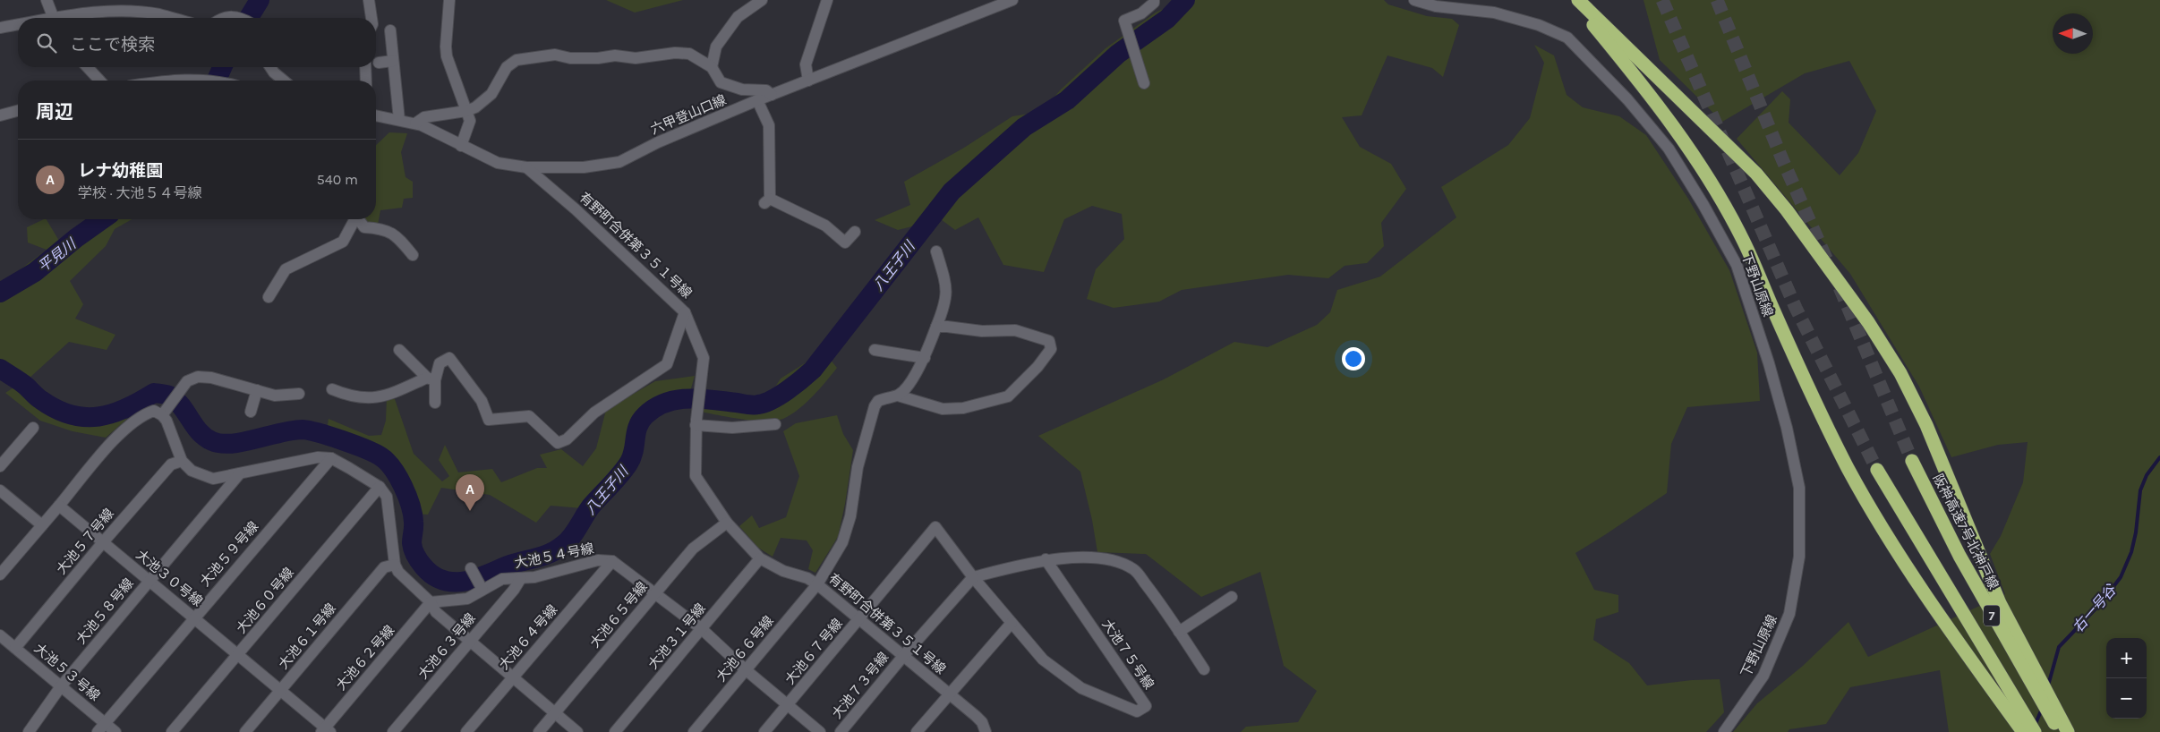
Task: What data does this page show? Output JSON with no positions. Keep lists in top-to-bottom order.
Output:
{
  "streets": {
    "highway": ["阪神高速7号北神戸線", "7"],
    "street": [
      "六甲登山口線",
      "有野町合併第３５１号線",
      "下野山原線",
      "大池５７号線",
      "大池５９号線",
      "大池５４号線",
      "大池３０号線",
      "大池６０号線",
      "大池５８号線",
      "大池６５号線",
      "大池６１号線",
      "大池３１号線",
      "大池６４号線",
      "大池６３号線",
      "大池６６号線",
      "大池６７号線",
      "大池７５号線",
      "大池６２号線",
      "大池５３号線",
      "大池７３号線"
    ]
  },
  "crossings": [
    ["六甲登山口線", "有野町合併第３５１号線"],
    ["有野町合併第３５１号線", "大池６５号線"],
    ["有野町合併第３５１号線", "大池３１号線"],
    ["有野町合併第３５１号線", "大池６６号線"],
    ["有野町合併第３５１号線", "大池６７号線"],
    ["有野町合併第３５１号線", "大池７３号線"],
    ["大池５７号線", "大池３０号線"],
    ["大池５７号線", "大池５３号線"],
    ["大池５９号線", "大池３０号線"],
    ["大池５９号線", "大池５３号線"],
    ["大池５４号線", "大池６５号線"],
    ["大池５４号線", "大池３１号線"],
    ["大池５４号線", "大池６４号線"],
    ["大池５４号線", "大池６３号線"],
    ["大池５４号線", "大池６６号線"],
    ["大池５４号線", "大池６７号線"],
    ["大池５４号線", "大池６２号線"],
    ["大池３０号線", "大池６０号線"],
    ["大池３０号線", "大池５８号線"],
    ["大池３０号線", "大池６１号線"],
    ["大池３０号線", "大池６２号線"],
    ["大池５８号線", "大池５３号線"],
    ["大池６７号線", "大池７５号線"],
    ["大池７５号線", "大池７３号線"]
  ],
  "water": ["平見川", "八王子川", "右一号谷"],
  "north": "left",
  "page": {
    "search": "ここで検索",
    "heading": "周辺",
    "list": [
      {
        "mark": "A",
        "name": "レナ幼稚園",
        "note": "学校 · 大池５４号線",
        "value": "540 m"
      }
    ],
    "pins": "A",
    "map_buttons": ["+", "−"]
  }
}
